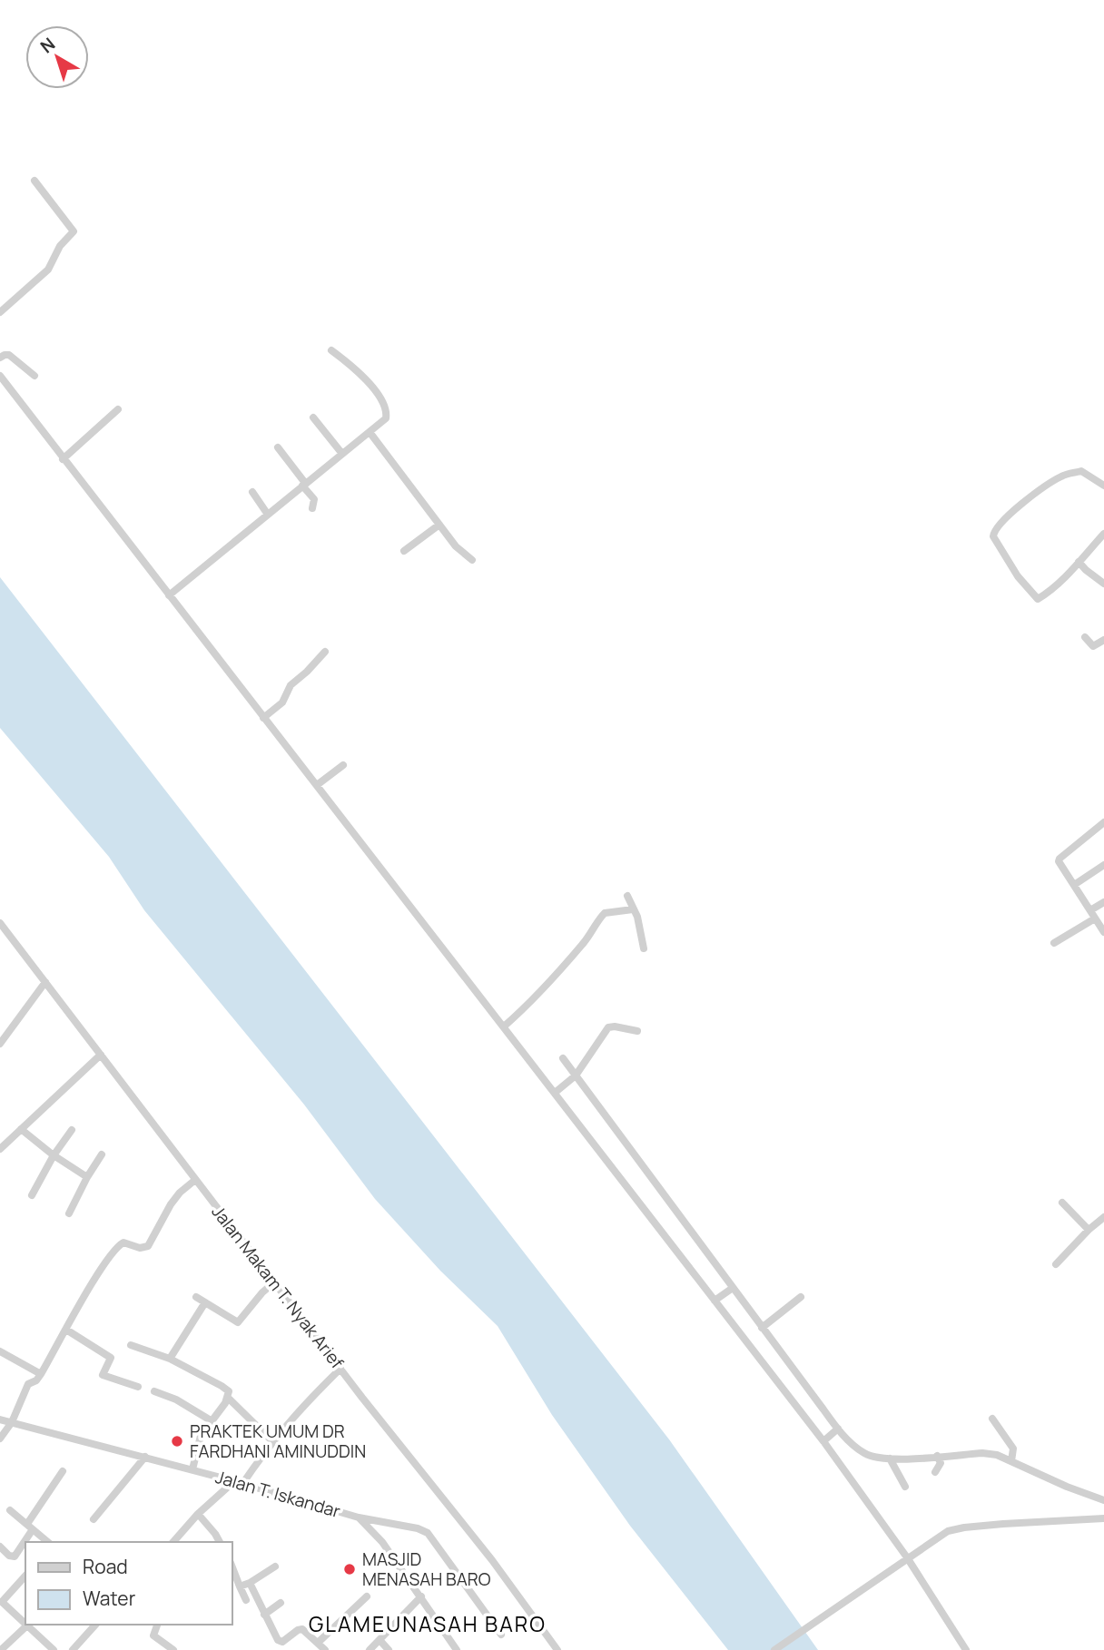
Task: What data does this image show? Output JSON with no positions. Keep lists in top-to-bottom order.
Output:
{
  "streets": {
    "street": ["Jalan Makam T. Nyak Arief", "Jalan T. Iskandar"]
  },
  "districts": ["GLAMEUNASAH BARO"],
  "places": ["PRAKTEK UMUM DR FARDHANI AMINUDDIN", "MASJID MENASAH BARO"],
  "legend": ["Road", "Water"],
  "north": "top left"
}
